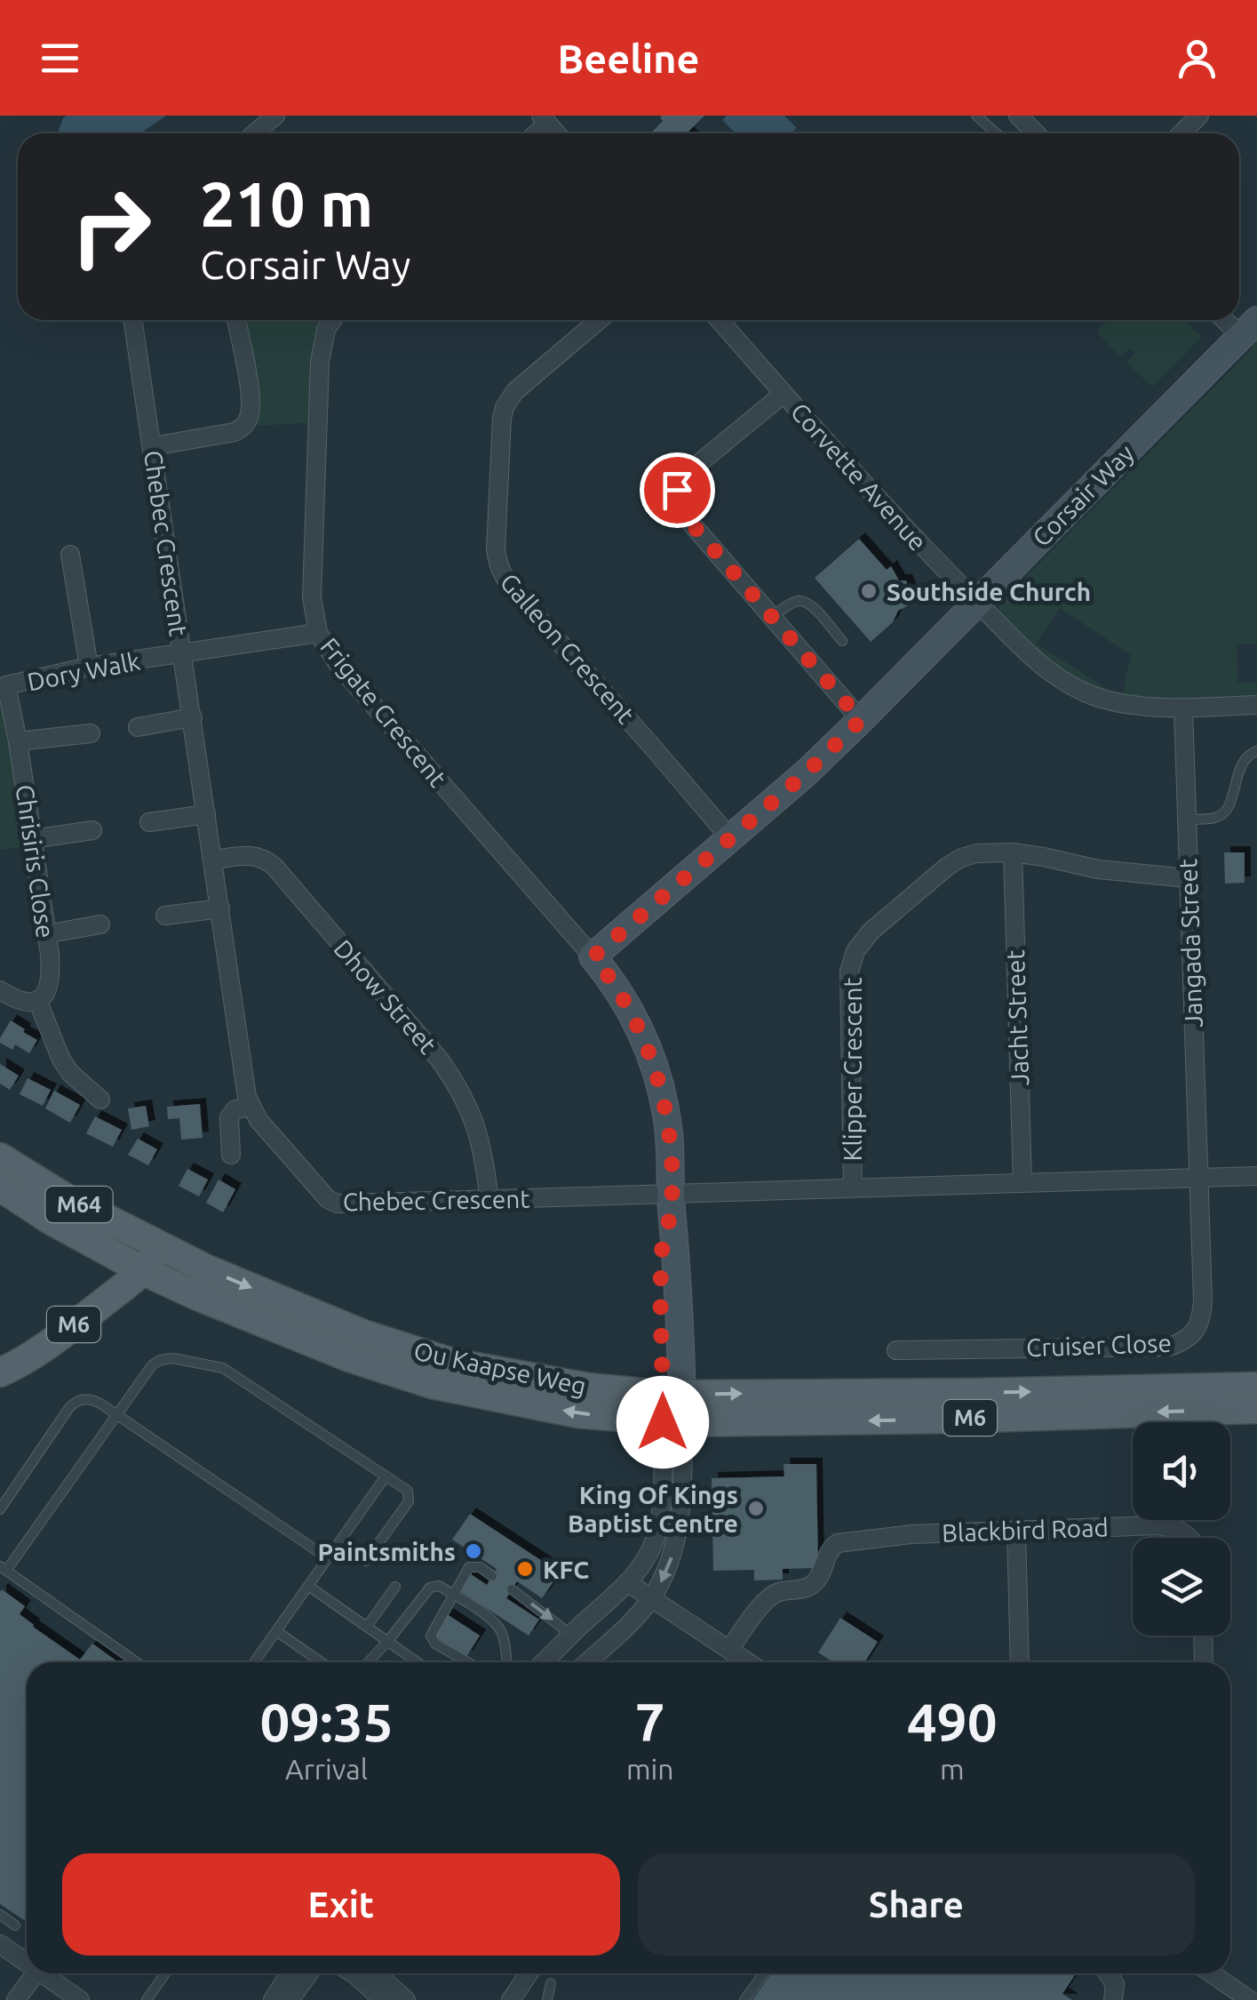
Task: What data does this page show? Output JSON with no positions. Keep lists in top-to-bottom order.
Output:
{
  "streets": {
    "main road": ["M64", "M6", "Ou Kaapse Weg"],
    "street": [
      "Corvette Avenue",
      "Corsair Way",
      "Chebec Crescent",
      "Galleon Crescent",
      "Dory Walk",
      "Frigate Crescent",
      "Chrisiris Close",
      "Jangada Street",
      "Dhow Street",
      "Jacht Street",
      "Klipper Crescent",
      "Cruiser Close",
      "Blackbird Road"
    ]
  },
  "crossings": [
    ["Corvette Avenue", "Corsair Way"],
    ["Corvette Avenue", "Jangada Street"],
    ["Corsair Way", "Galleon Crescent"],
    ["Corsair Way", "Frigate Crescent"],
    ["Chebec Crescent", "Dory Walk"],
    ["Chebec Crescent", "Jangada Street"],
    ["Chebec Crescent", "Dhow Street"],
    ["Chebec Crescent", "Jacht Street"],
    ["Chebec Crescent", "Klipper Crescent"],
    ["Chebec Crescent", "Cruiser Close"],
    ["Dory Walk", "Frigate Crescent"],
    ["Dory Walk", "Chrisiris Close"],
    ["Jangada Street", "Klipper Crescent"],
    ["Jangada Street", "Cruiser Close"],
    ["Jacht Street", "Klipper Crescent"],
    ["M6", "Ou Kaapse Weg"]
  ],
  "places": [
    "Southside Church",
    "King Of Kings Baptist Centre",
    "Paintsmiths",
    "KFC"
  ],
  "page": {
    "header": "Beeline",
    "turn": ["210 m", "Corsair Way"],
    "eta": [
      "09:35",
      "Arrival",
      "7",
      "min",
      "490",
      "m"
    ],
    "buttons": ["Exit", "Share"]
  }
}
